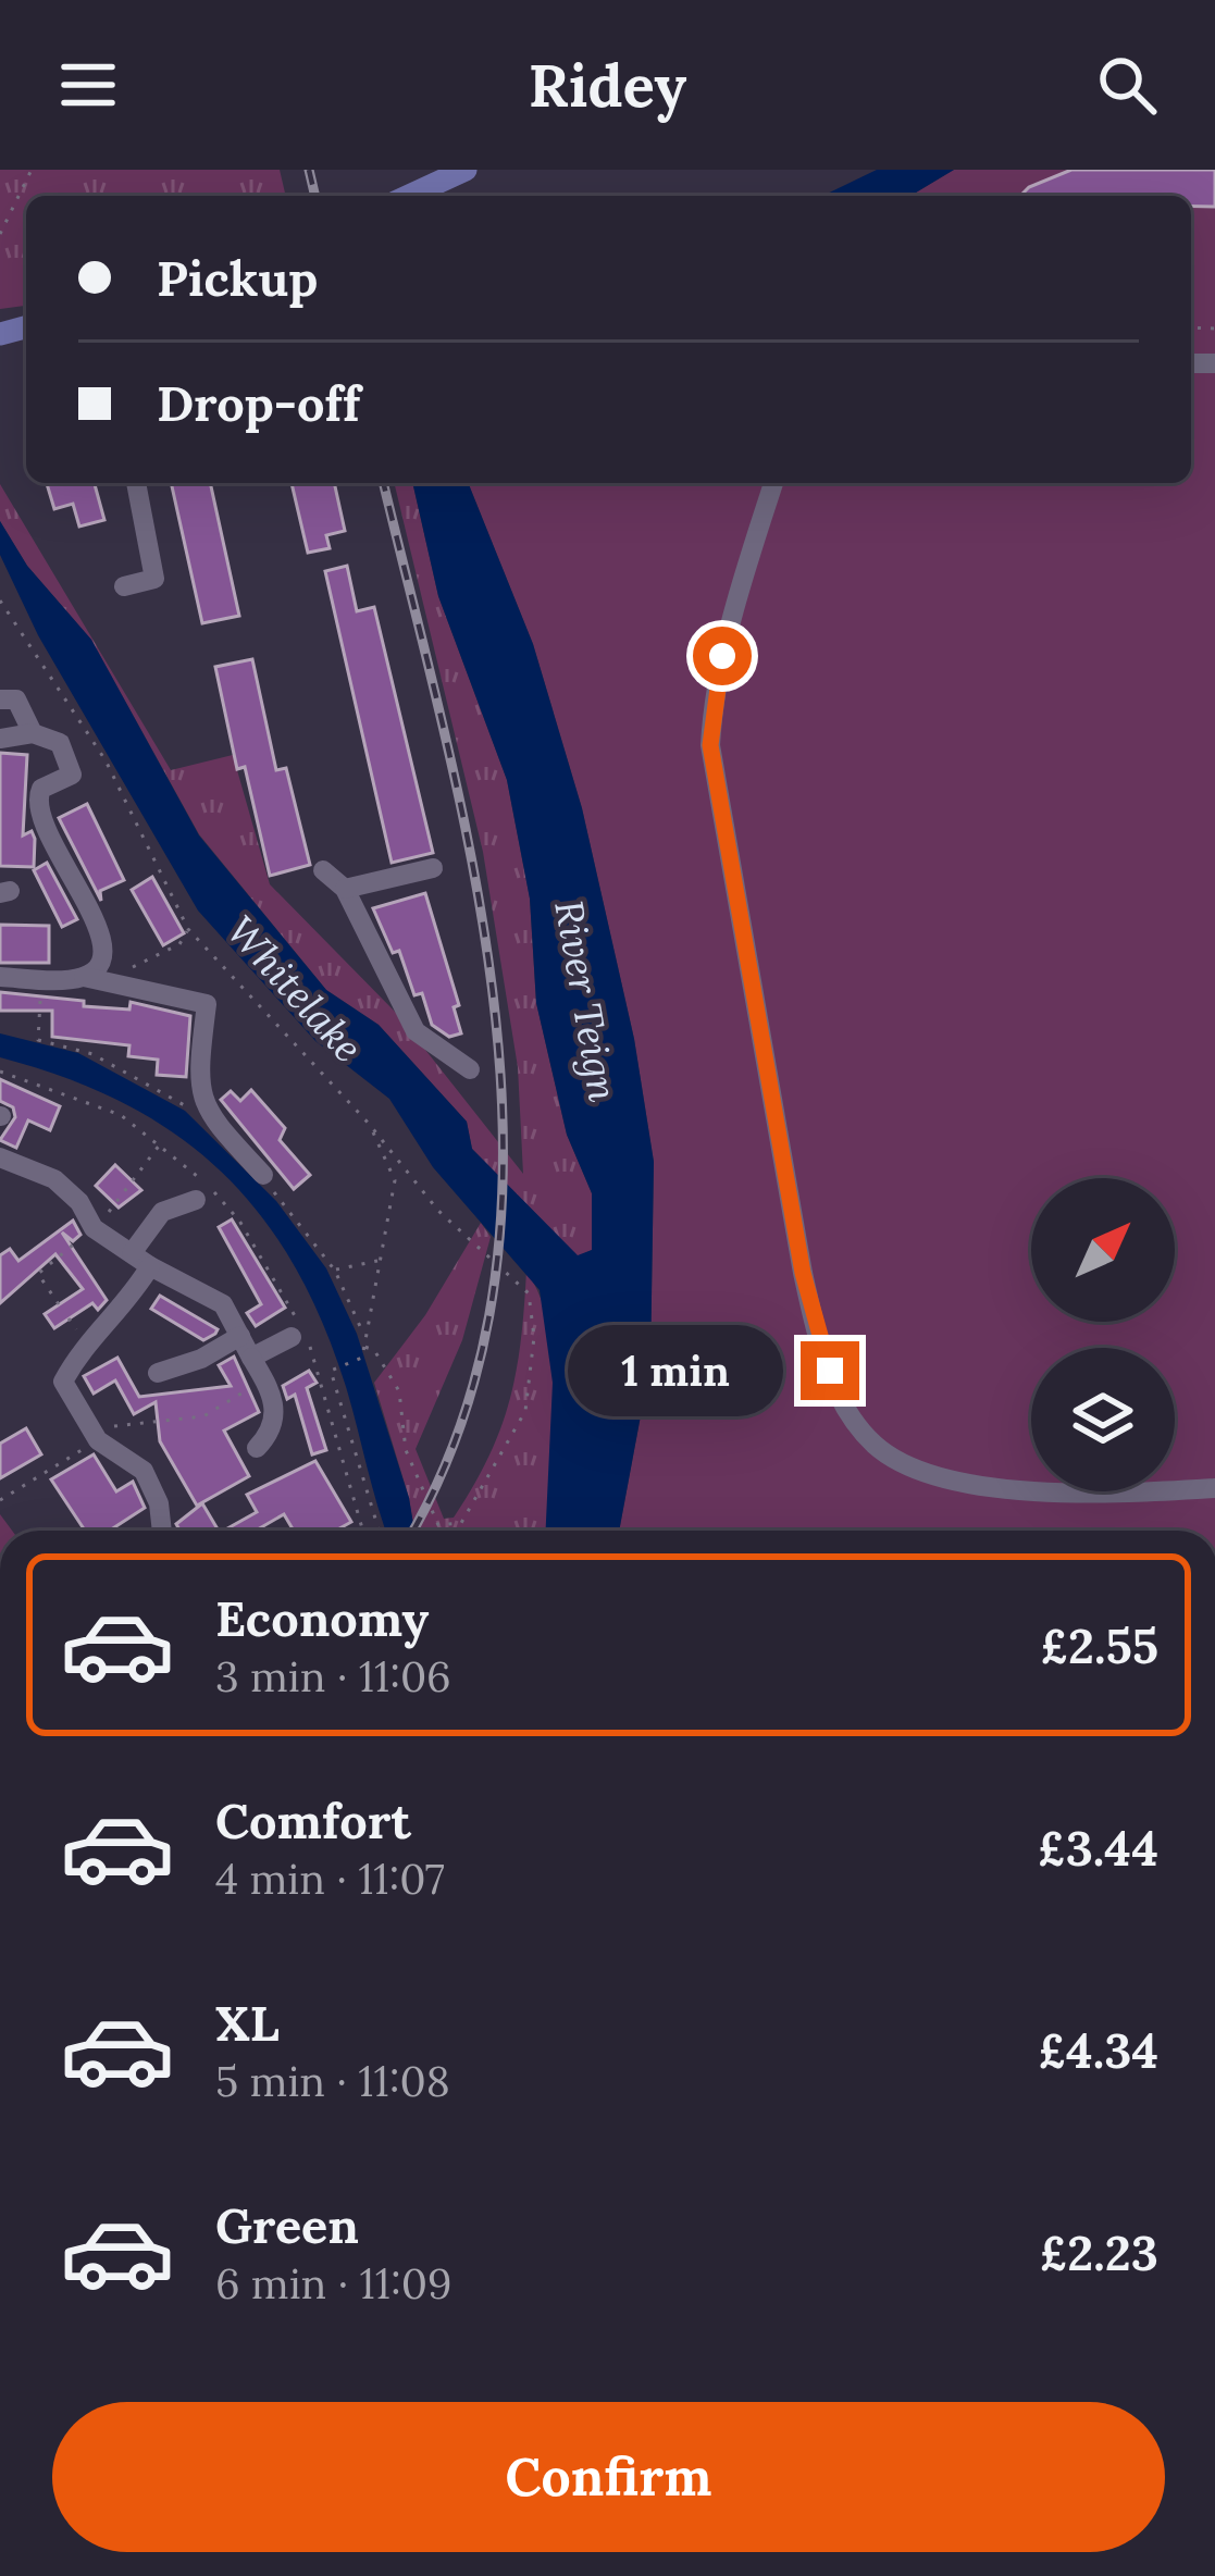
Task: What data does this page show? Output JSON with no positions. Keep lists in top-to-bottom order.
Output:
{
  "water": ["Whitelake", "River Teign"],
  "north": "top right",
  "page": {
    "header": "Ridey",
    "banner": ["Pickup", "Drop-off"],
    "bubble": "1 min",
    "list": [
      {
        "name": "Economy",
        "note": "3 min · 11:06",
        "value": "£2.55"
      },
      {
        "name": "Comfort",
        "note": "4 min · 11:07",
        "value": "£3.44"
      },
      {
        "name": "XL",
        "note": "5 min · 11:08",
        "value": "£4.34"
      },
      {
        "name": "Green",
        "note": "6 min · 11:09",
        "value": "£2.23"
      }
    ],
    "buttons": "Confirm"
  }
}
